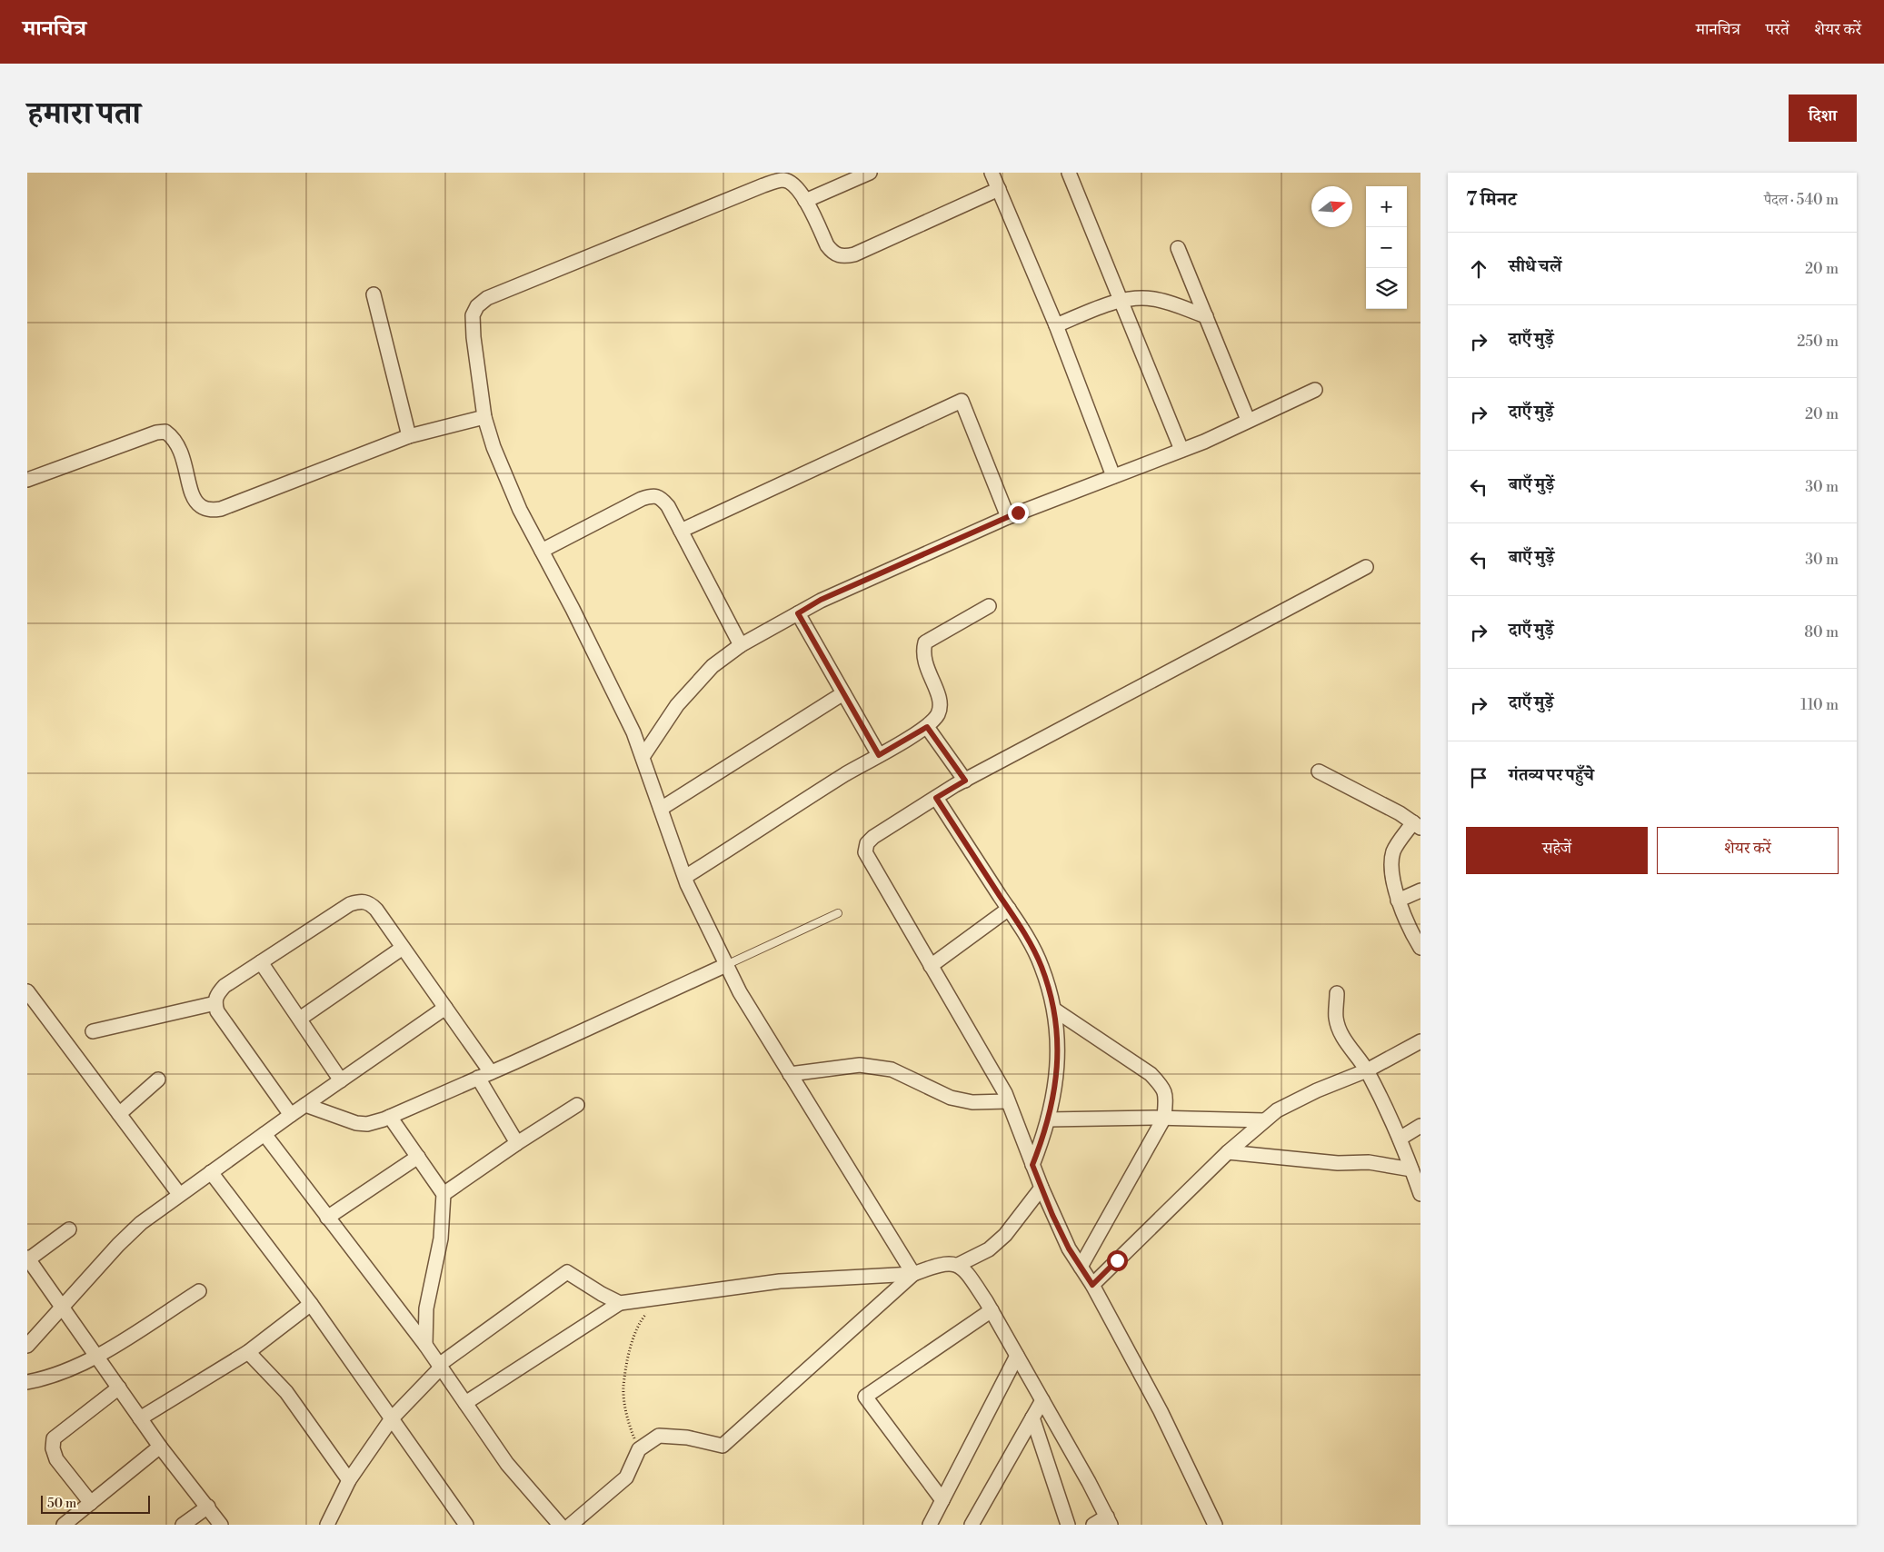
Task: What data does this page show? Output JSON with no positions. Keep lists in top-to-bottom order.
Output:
{
  "scale_bar": "50 m",
  "north": "right",
  "page": {
    "header": "मानचित्र",
    "nav": ["मानचित्र", "परतें", "शेयर करें"],
    "title": "हमारा पता",
    "buttons": [
      "दिशा",
      ["सहेजें", "शेयर करें"]
    ],
    "heading": ["7 मिनट", "पैदल · 540 m"],
    "map_buttons": ["+", "−"],
    "list": [
      ["सीधे चलें", "20 m"],
      ["दाएँ मुड़ें", "250 m"],
      ["दाएँ मुड़ें", "20 m"],
      ["बाएँ मुड़ें", "30 m"],
      ["बाएँ मुड़ें", "30 m"],
      ["दाएँ मुड़ें", "80 m"],
      ["दाएँ मुड़ें", "110 m"],
      "गंतव्य पर पहुँचे"
    ],
    "scale": "50 m"
  }
}
